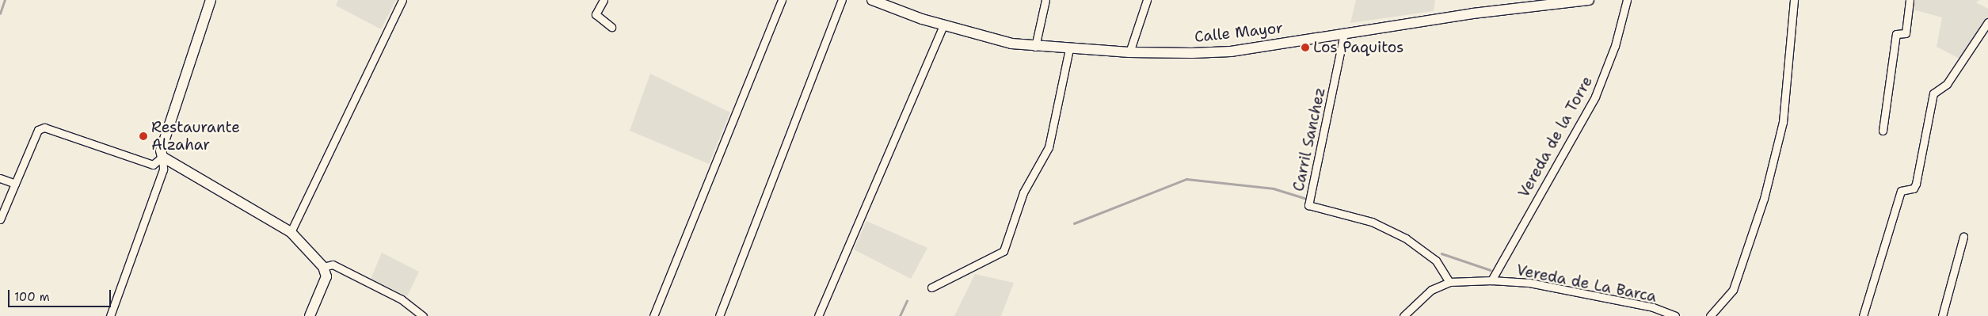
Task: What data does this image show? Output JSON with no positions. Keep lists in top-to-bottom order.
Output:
{
  "streets": {
    "main road": ["Calle Mayor"],
    "street": ["Vereda de la Torre", "Carril Sanchez", "Vereda de La Barca"]
  },
  "crossings": [
    ["Calle Mayor", "Carril Sanchez"],
    ["Vereda de la Torre", "Vereda de La Barca"],
    ["Carril Sanchez", "Vereda de La Barca"]
  ],
  "places": ["Los Paquitos", "Restaurante Alzahar"],
  "scale_bar": "100 m"
}
